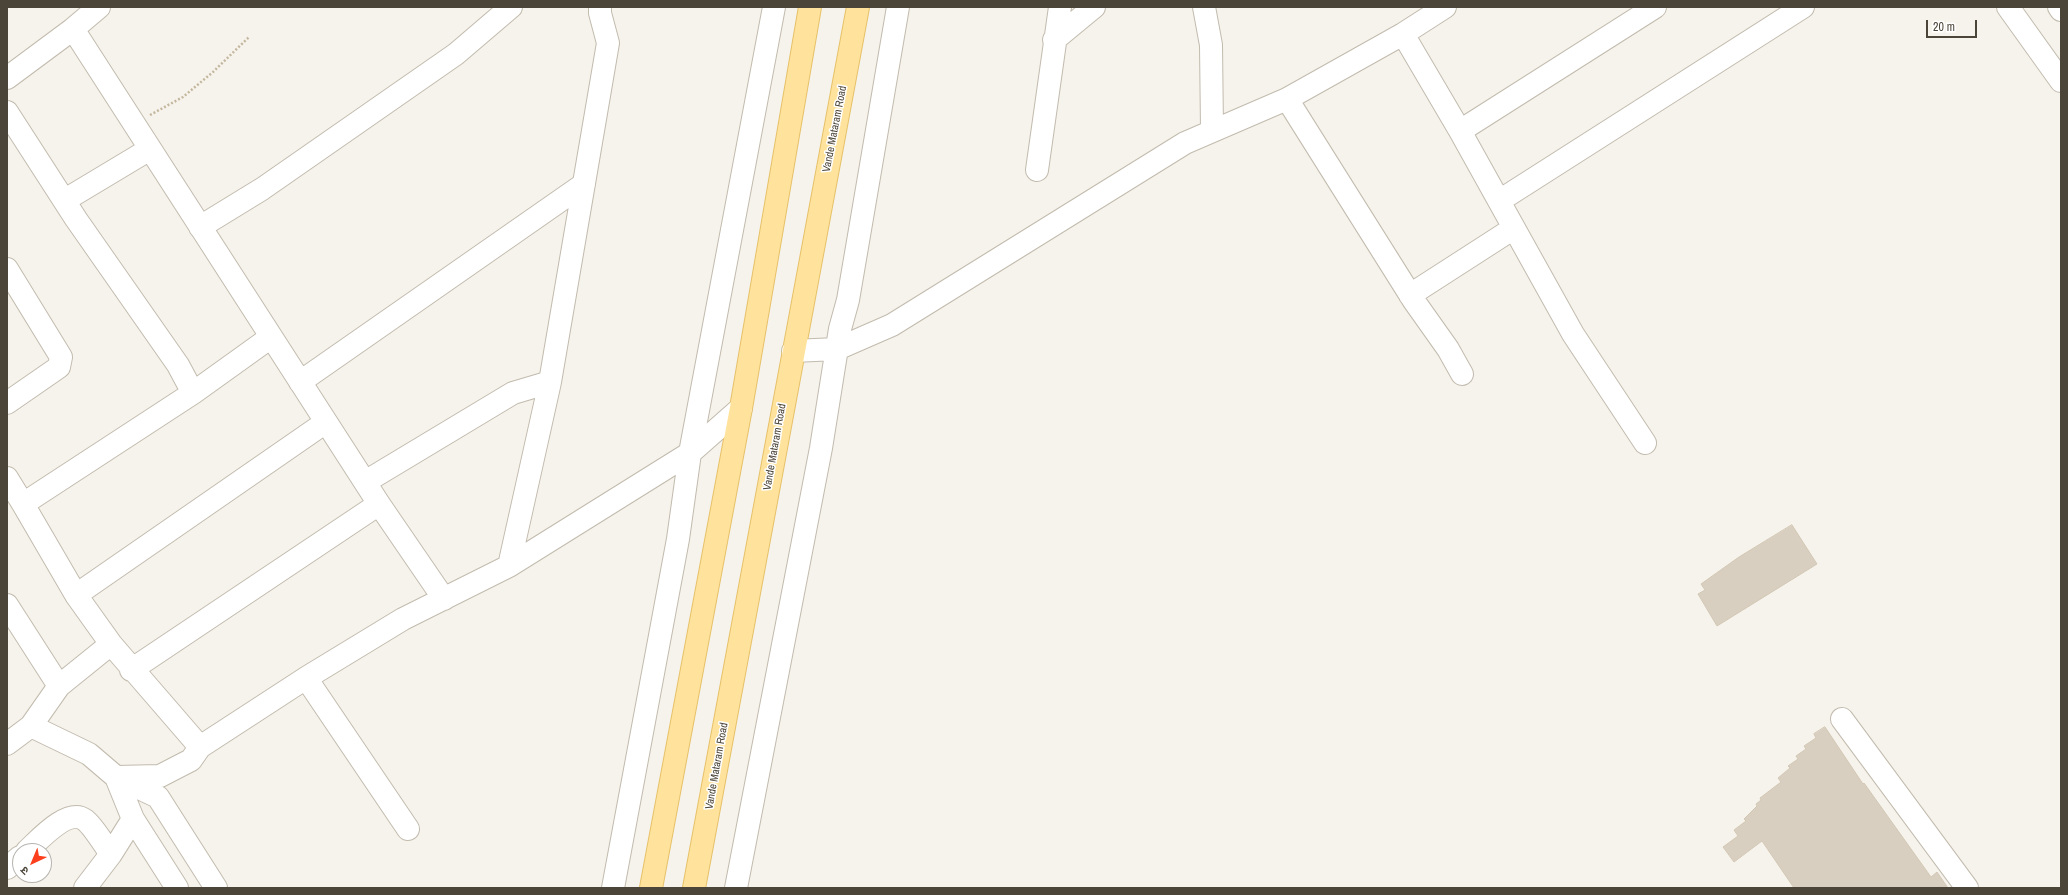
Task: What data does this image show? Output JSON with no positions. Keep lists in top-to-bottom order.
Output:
{
  "streets": {
    "main road": ["Vande Mataram Road"]
  },
  "scale_bar": "20 m",
  "north": "bottom left"
}
